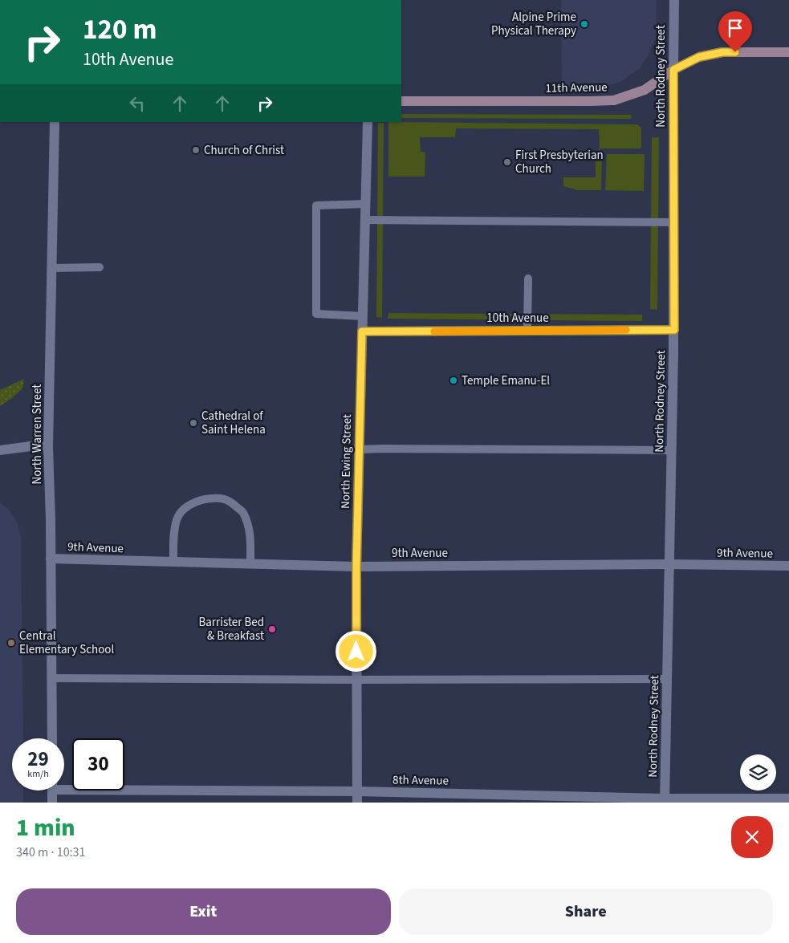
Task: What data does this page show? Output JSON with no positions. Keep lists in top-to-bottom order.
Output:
{
  "streets": {
    "main road": ["11th Avenue"],
    "street": [
      "North Rodney Street",
      "10th Avenue",
      "North Warren Street",
      "North Ewing Street",
      "9th Avenue",
      "8th Avenue"
    ]
  },
  "crossings": [
    ["North Rodney Street", "11th Avenue"],
    ["North Rodney Street", "10th Avenue"],
    ["North Rodney Street", "9th Avenue"],
    ["North Rodney Street", "8th Avenue"],
    ["10th Avenue", "North Ewing Street"],
    ["North Warren Street", "9th Avenue"],
    ["North Ewing Street", "9th Avenue"],
    ["North Ewing Street", "8th Avenue"]
  ],
  "places": [
    "Alpine Prime Physical Therapy",
    "Church of Christ",
    "First Presbyterian Church",
    "Temple Emanu-El",
    "Cathedral of Saint Helena",
    "Barrister Bed & Breakfast",
    "Central Elementary School"
  ],
  "page": {
    "turn": ["120 m", "10th Avenue"],
    "speed": "29 km/h",
    "limit": "30",
    "heading": ["1 min", "340 m · 10:31"],
    "buttons": ["Exit", "Share"]
  }
}
